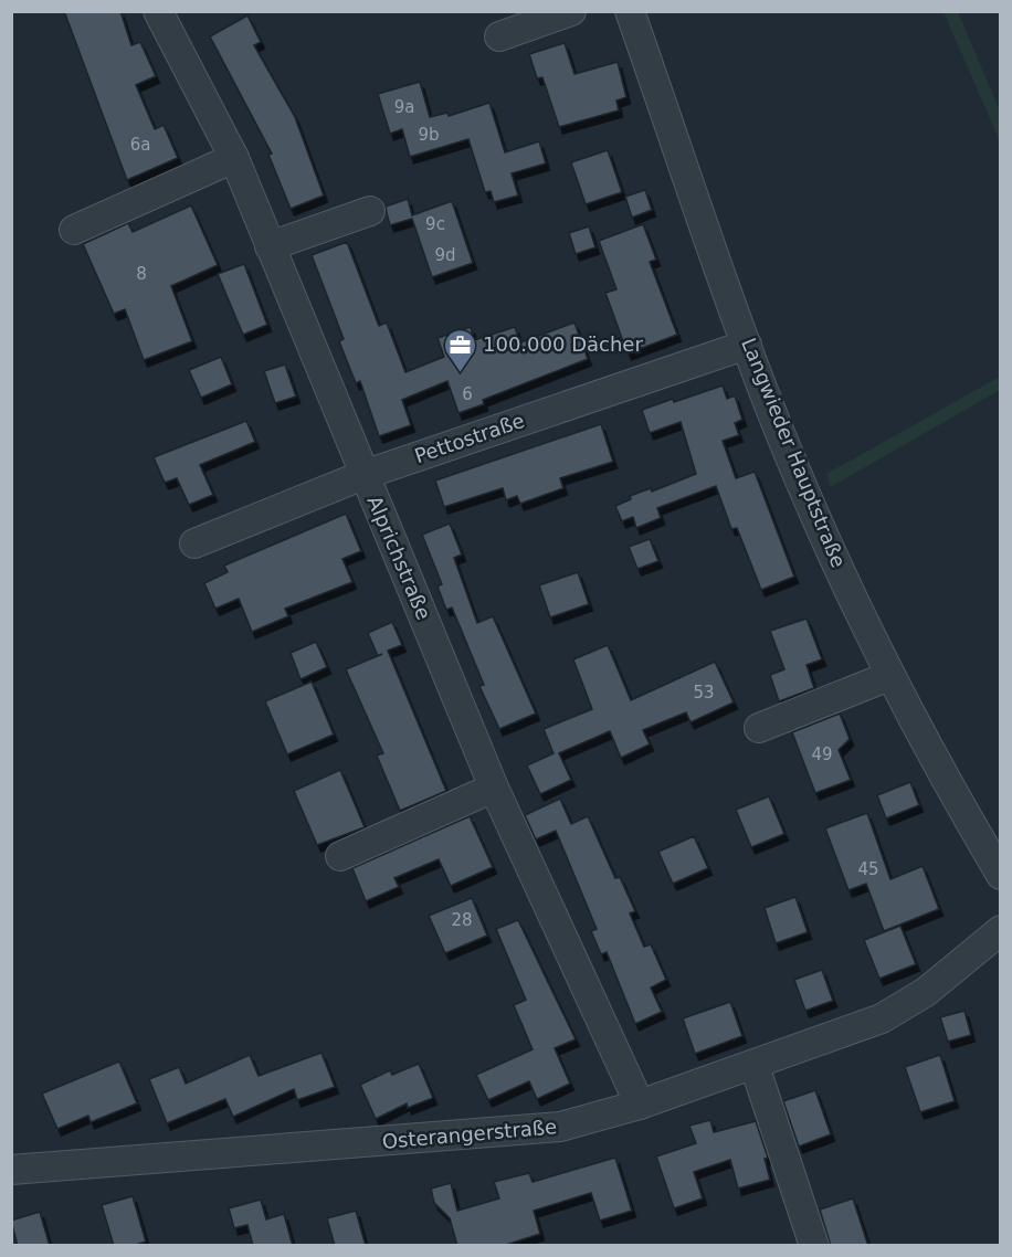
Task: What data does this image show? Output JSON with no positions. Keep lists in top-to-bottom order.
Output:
{
  "streets": {
    "street": [
      "Pettostraße",
      "Langwieder Hauptstraße",
      "Alprichstraße",
      "Osterangerstraße"
    ]
  },
  "crossings": [
    ["Pettostraße", "Langwieder Hauptstraße"],
    ["Pettostraße", "Alprichstraße"],
    ["Alprichstraße", "Osterangerstraße"]
  ],
  "places": {
    "office": ["100.000 Dächer"]
  },
  "house_numbers": [
    "9a",
    "9b",
    "6a",
    "9c",
    "9d",
    "8",
    "6",
    "53",
    "49",
    "45",
    "28"
  ]
}
